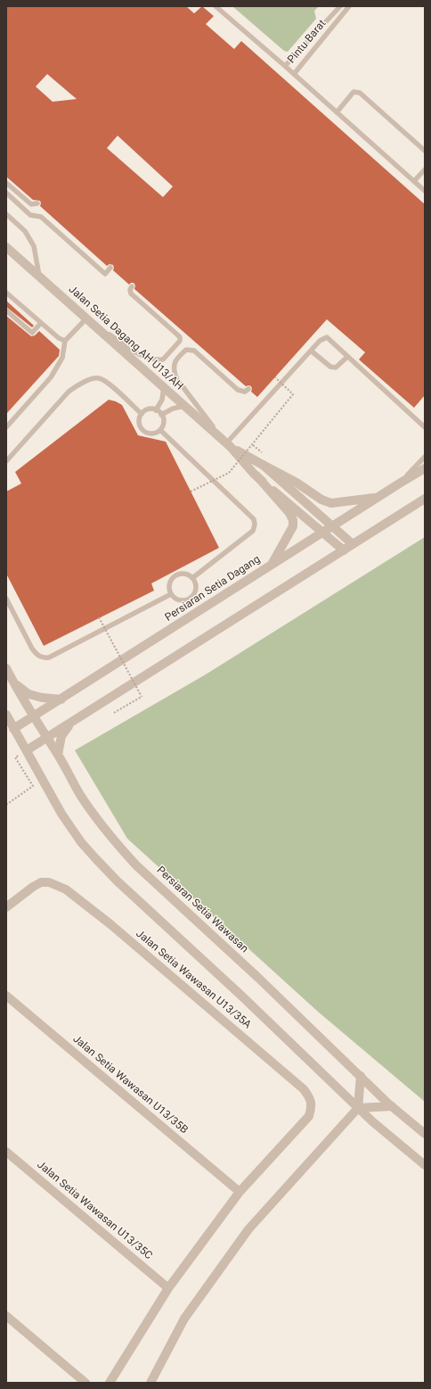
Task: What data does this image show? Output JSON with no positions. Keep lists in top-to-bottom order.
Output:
{
  "streets": {
    "street": [
      "Jalan Setia Dagang AH U13/AH",
      "Persiaran Setia Dagang",
      "Persiaran Setia Wawasan",
      "Jalan Setia Wawasan U13/35A",
      "Jalan Setia Wawasan U13/35B",
      "Jalan Setia Wawasan U13/35C"
    ],
    "lane": ["Pintu Barat"]
  },
  "crossings": [
    ["Jalan Setia Dagang AH U13/AH", "Persiaran Setia Dagang"],
    ["Persiaran Setia Dagang", "Persiaran Setia Wawasan"],
    ["Jalan Setia Wawasan U13/35A", "Jalan Setia Wawasan U13/35B"]
  ]
}
